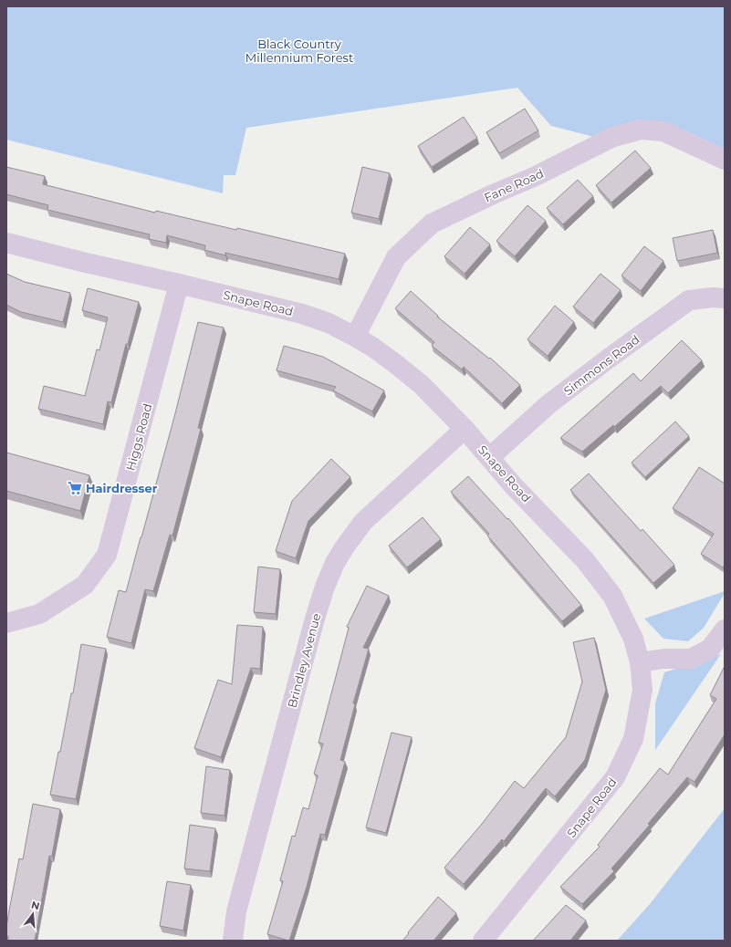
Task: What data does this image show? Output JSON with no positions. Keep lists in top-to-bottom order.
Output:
{
  "streets": {
    "street": [
      "Fane Road",
      "Snape Road",
      "Simmons Road",
      "Higgs Road",
      "Brindley Avenue"
    ]
  },
  "crossings": [
    ["Fane Road", "Snape Road"],
    ["Snape Road", "Simmons Road"],
    ["Snape Road", "Higgs Road"],
    ["Snape Road", "Brindley Avenue"]
  ],
  "parks": ["Black Country Millennium Forest"],
  "places": {
    "supermarket": ["Hairdresser"]
  },
  "north": "top"
}
